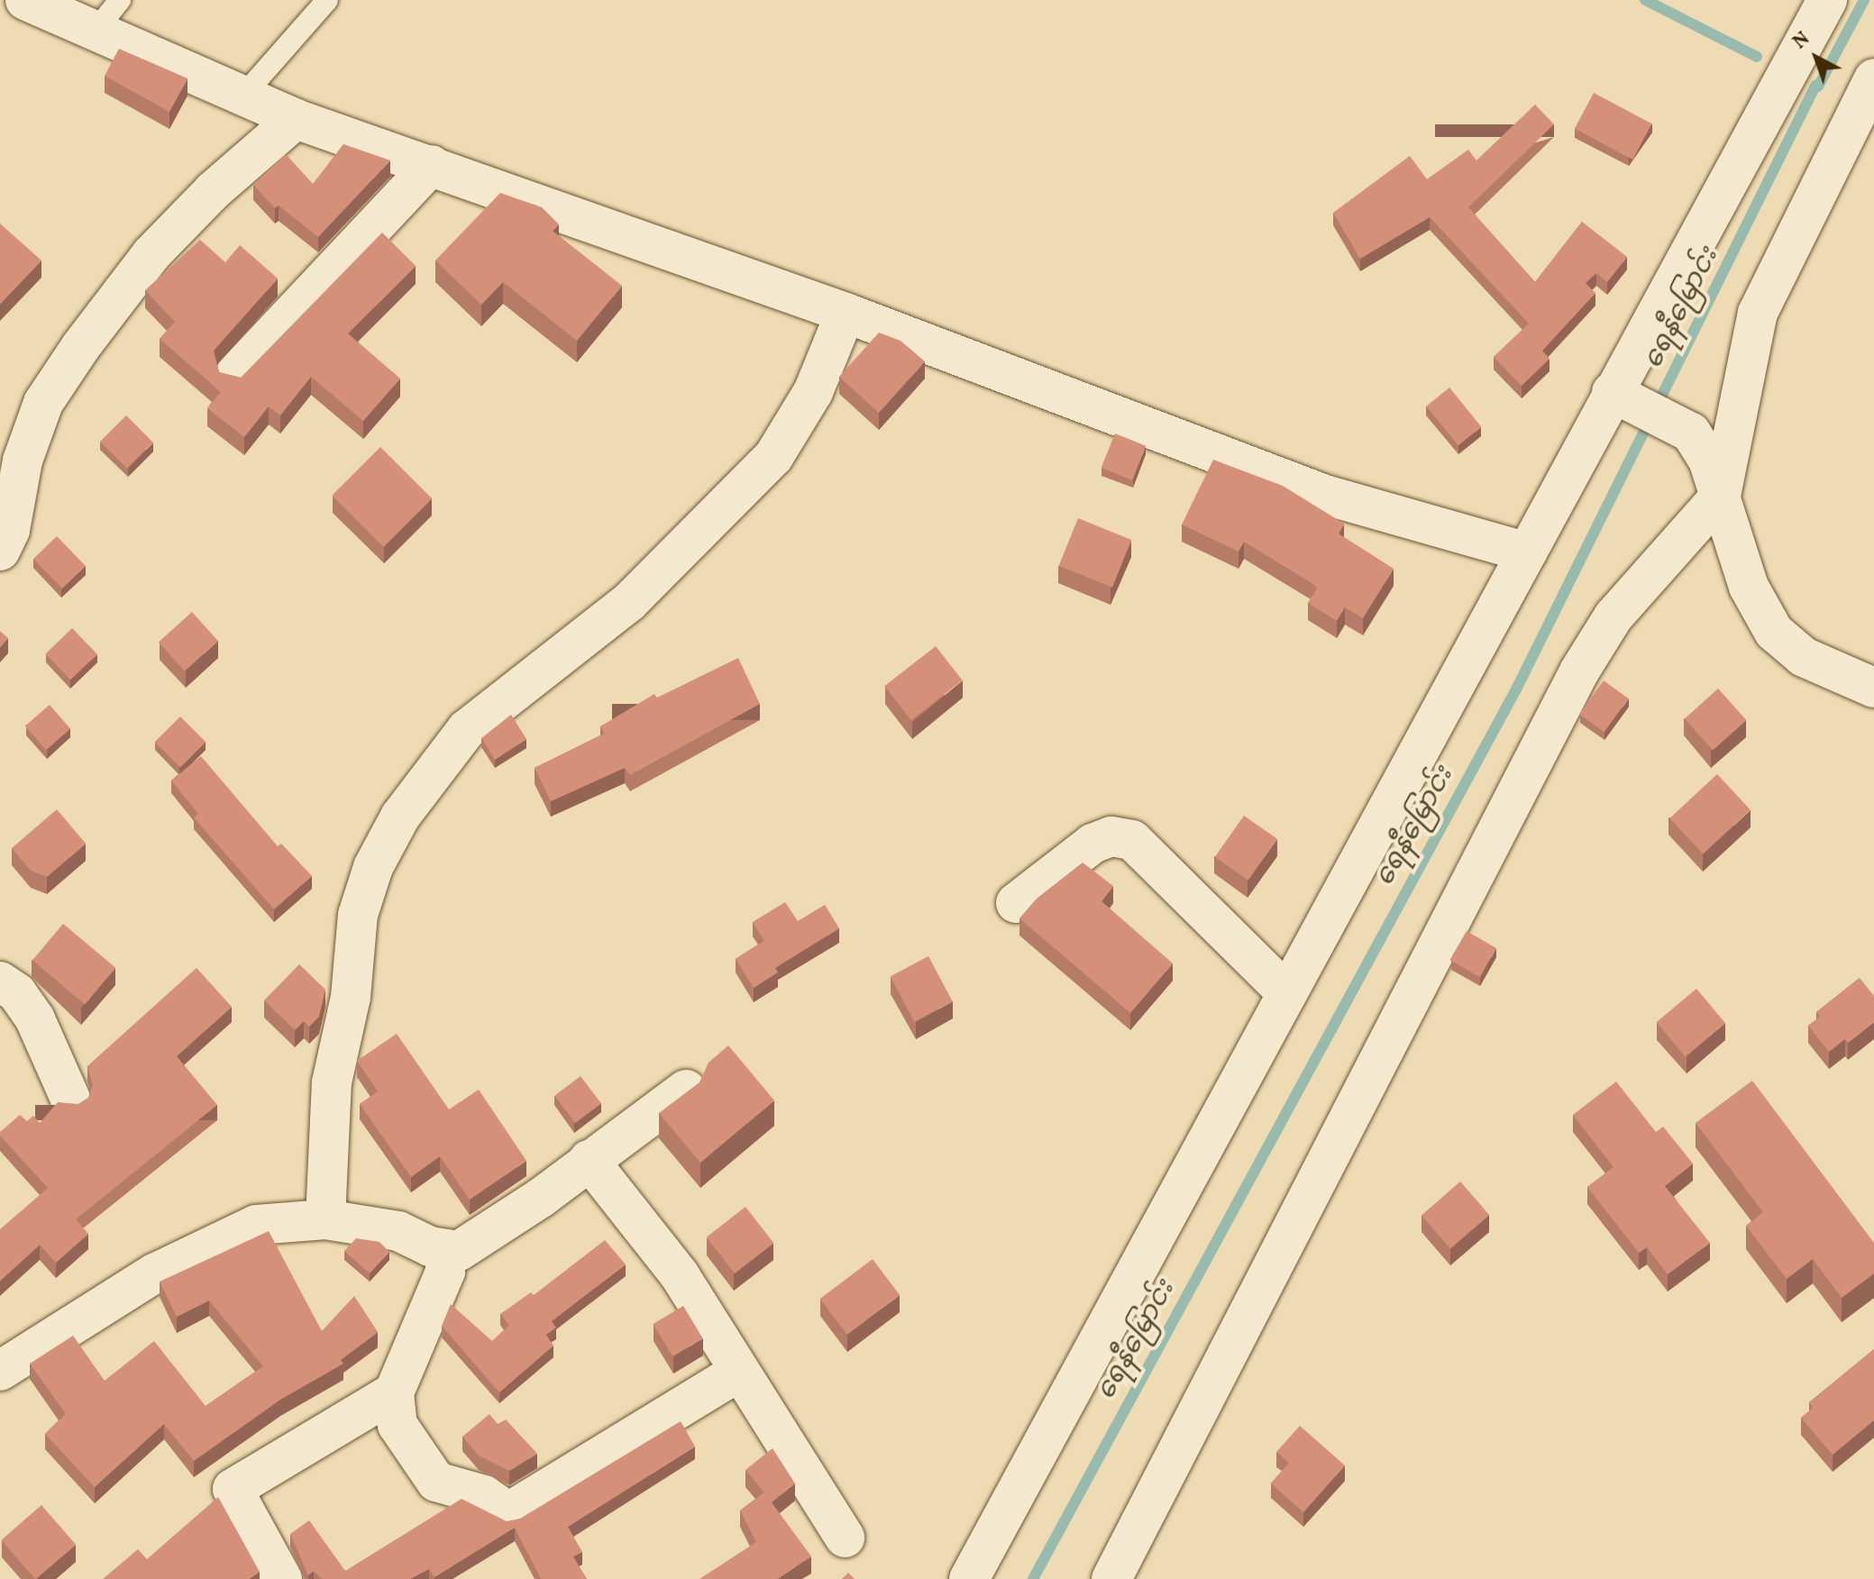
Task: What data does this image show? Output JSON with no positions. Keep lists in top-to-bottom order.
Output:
{
  "water": ["ရေနီမြောင်း"],
  "north": "top left"
}
